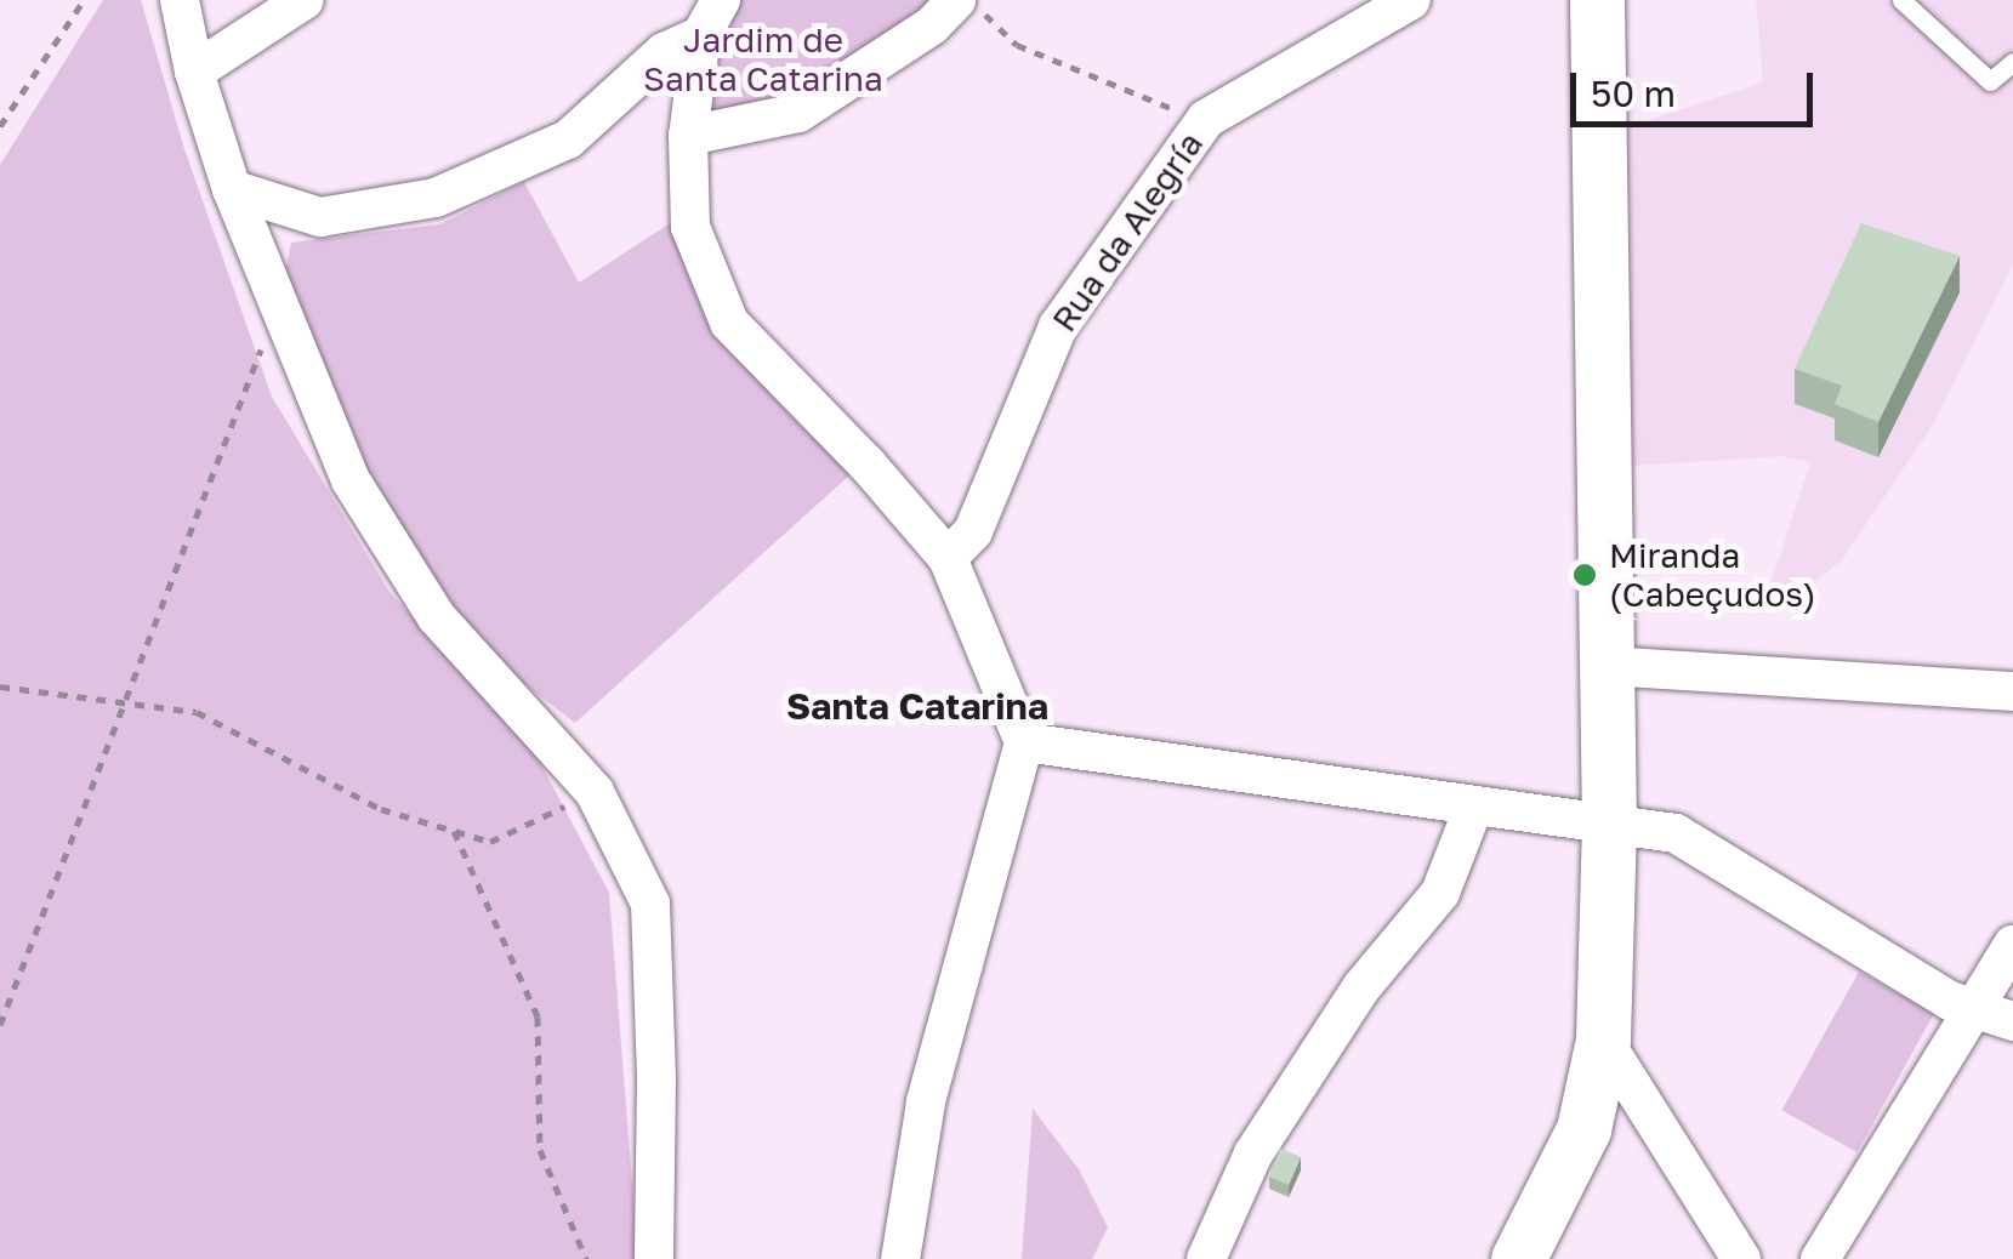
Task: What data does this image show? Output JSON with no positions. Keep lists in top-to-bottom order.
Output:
{
  "streets": {
    "street": ["Rua da Alegría"]
  },
  "districts": ["Santa Catarina"],
  "parks": ["Jardim de Santa Catarina"],
  "places": ["Miranda (Cabeçudos)"],
  "scale_bar": "50 m"
}
